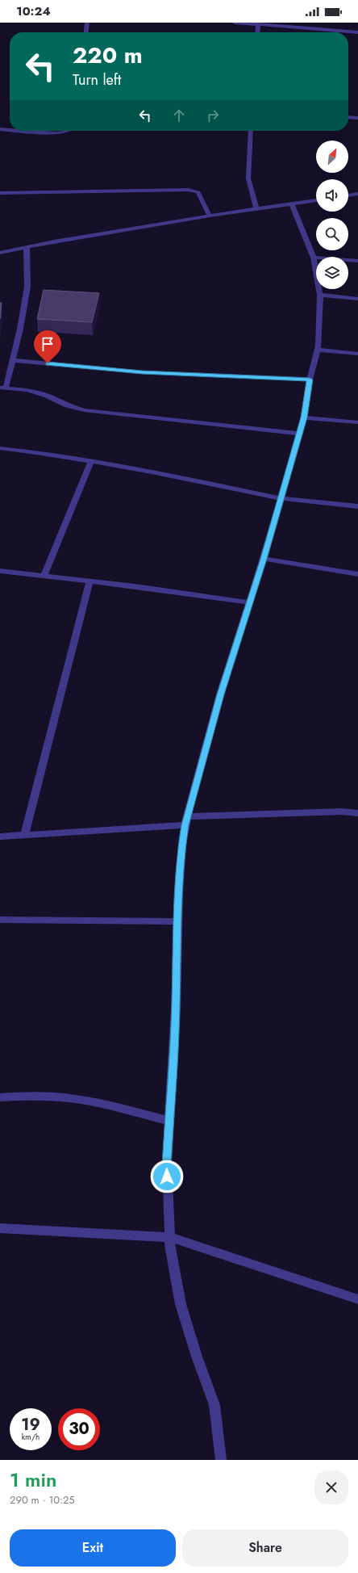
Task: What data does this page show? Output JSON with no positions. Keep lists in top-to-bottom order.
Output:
{
  "north": "top right",
  "page": {
    "status": "10:24",
    "turn": ["220 m", "Turn left"],
    "speed": "19 km/h",
    "limit": "30",
    "heading": ["1 min", "290 m · 10:25"],
    "buttons": ["Exit", "Share"]
  }
}
